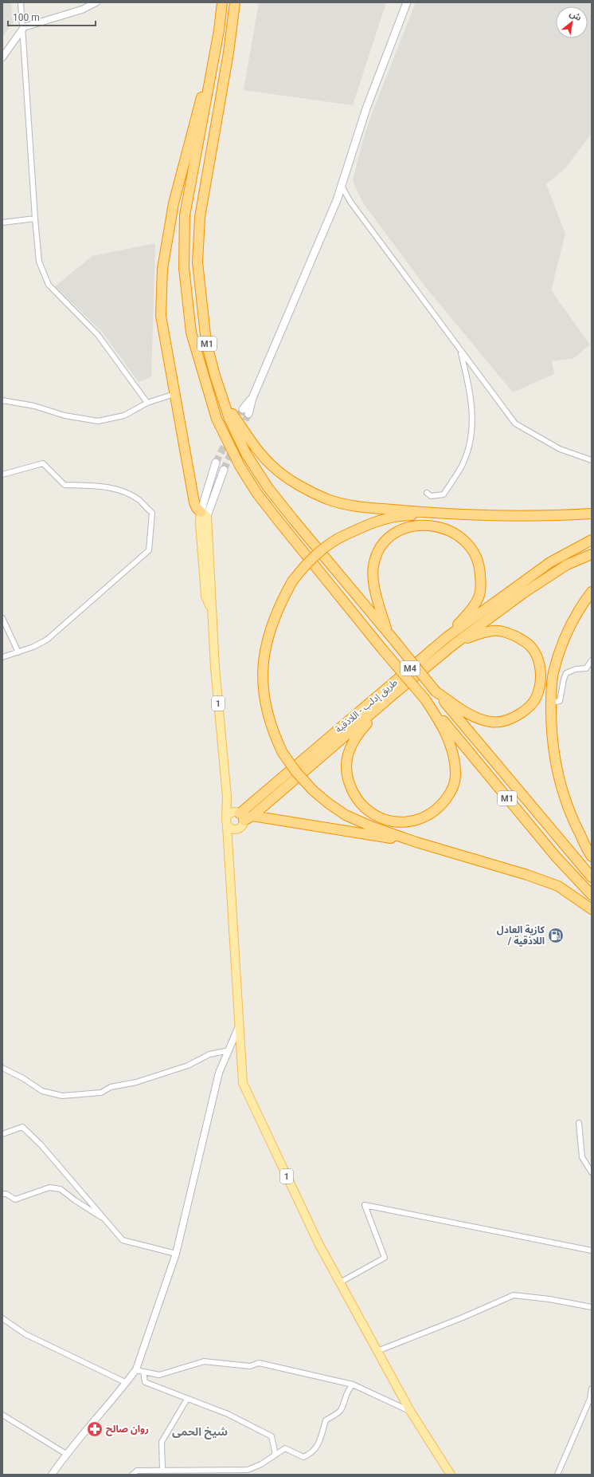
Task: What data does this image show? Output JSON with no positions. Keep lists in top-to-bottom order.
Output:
{
  "streets": {
    "highway": ["M1", "M4", "طريق إدلب - اللاذقية"],
    "main road": ["1"]
  },
  "crossings": [
    ["1", "طريق إدلب - اللاذقية"]
  ],
  "districts": ["شيخ الحمى"],
  "places": {
    "fuel station": ["كازية العادل / اللاذقية"],
    "pharmacy": ["روان صالح"]
  },
  "scale_bar": "100 m",
  "north": "top right"
}
